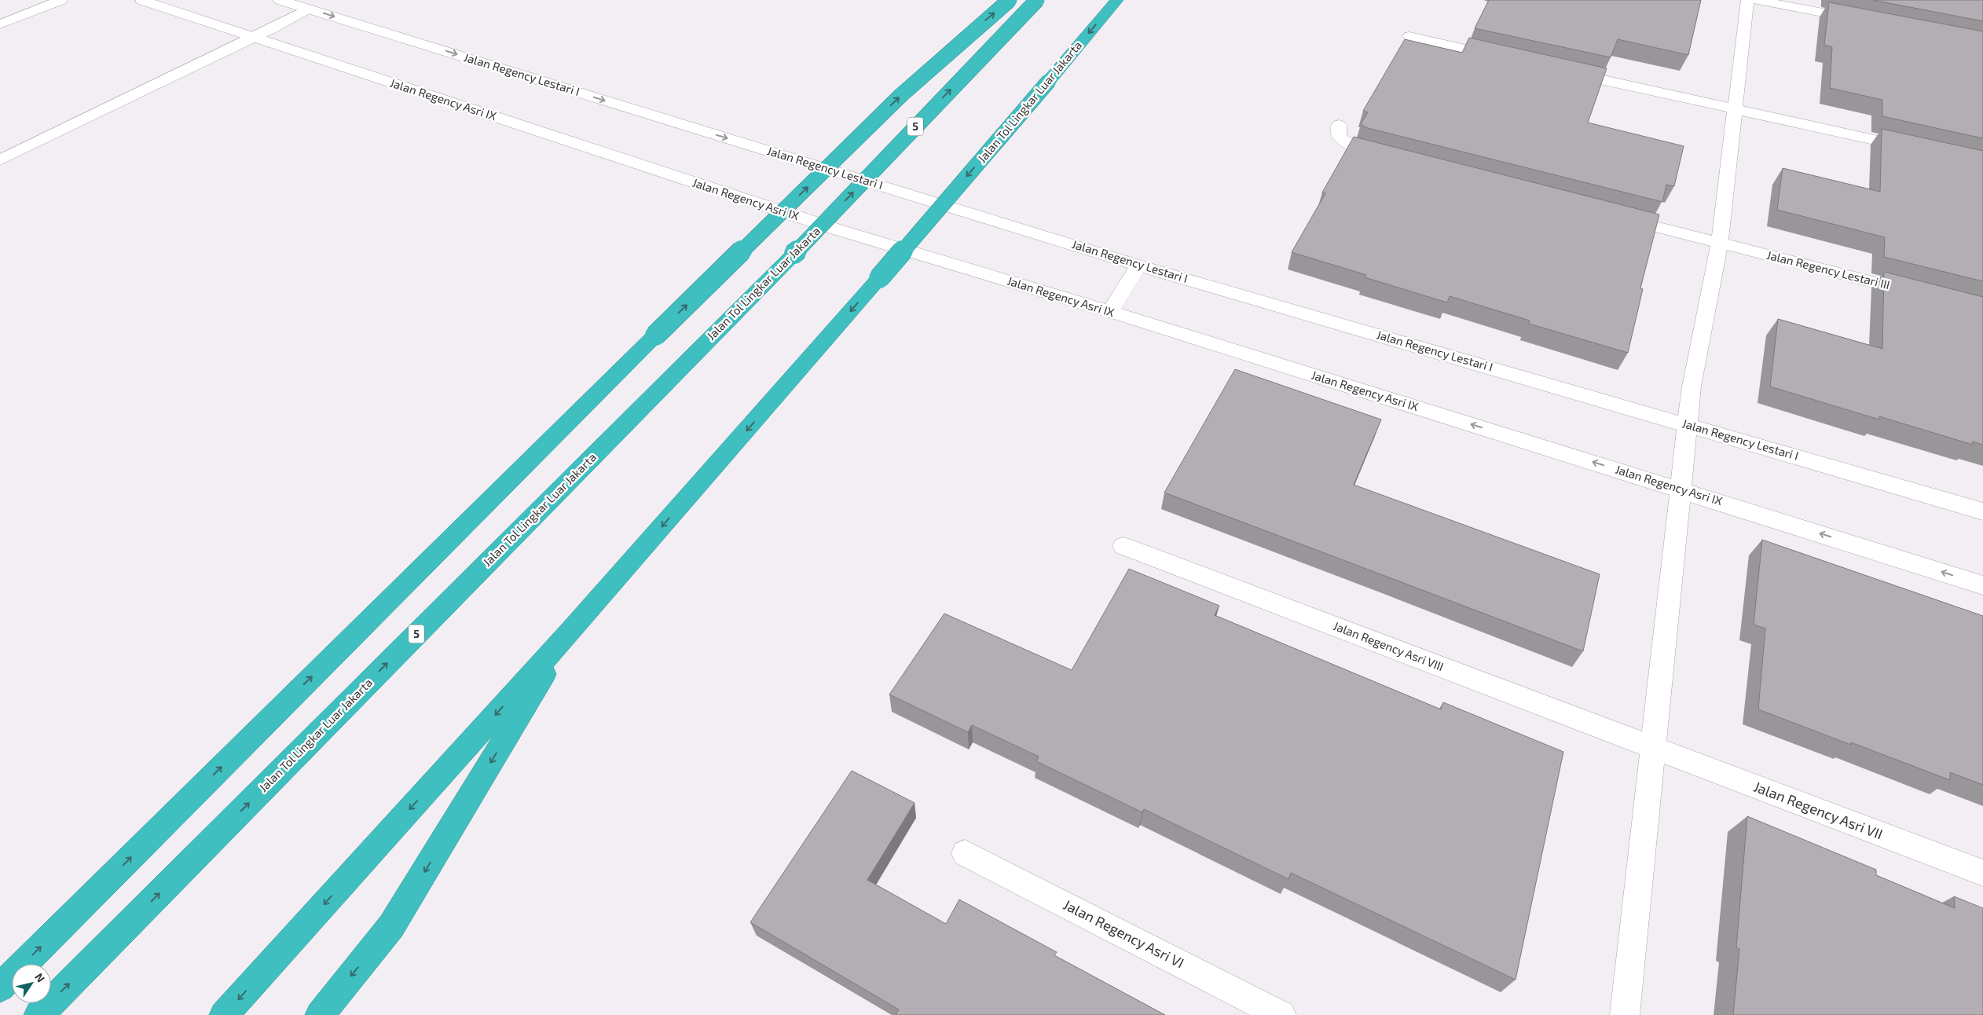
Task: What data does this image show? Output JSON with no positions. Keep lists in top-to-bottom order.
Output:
{
  "streets": {
    "highway": ["Jalan Tol Lingkar Luar Jakarta", "5"],
    "street": [
      "Jalan Regency Lestari I",
      "Jalan Regency Asri IX",
      "Jalan Regency Lestari III",
      "Jalan Regency Asri VIII",
      "Jalan Regency Asri VII",
      "Jalan Regency Asri VI"
    ]
  },
  "crossings": [
    ["Jalan Regency Asri VIII", "Jalan Regency Asri VII"]
  ],
  "one_way": ["Jalan Regency Lestari I", "Jalan Regency Asri IX"],
  "north": "top right"
}
